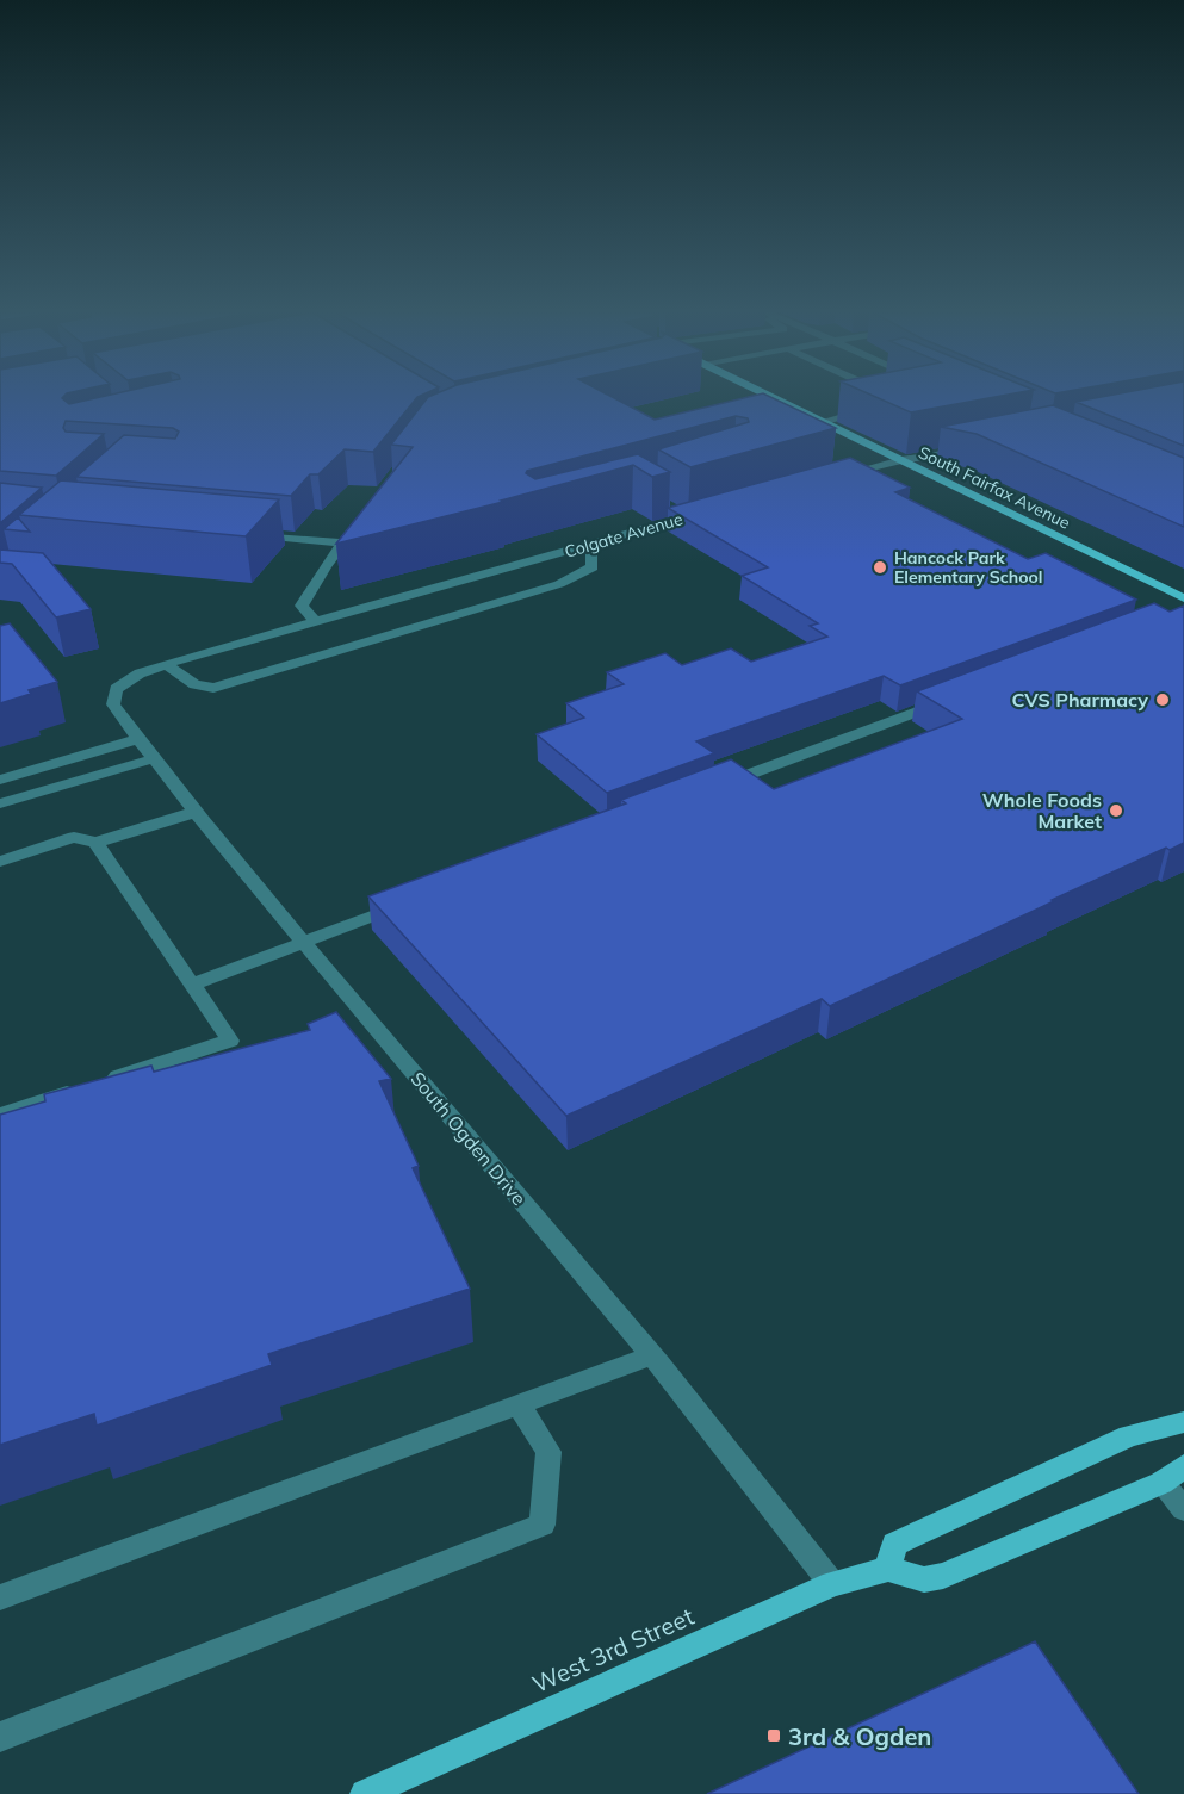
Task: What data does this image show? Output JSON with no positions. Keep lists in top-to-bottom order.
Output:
{
  "streets": {
    "main road": ["South Fairfax Avenue", "West 3rd Street"],
    "street": ["Colgate Avenue", "South Ogden Drive"]
  },
  "crossings": [
    ["Colgate Avenue", "South Ogden Drive"],
    ["South Ogden Drive", "West 3rd Street"]
  ],
  "places": {
    "other": ["Hancock Park Elementary School", "CVS Pharmacy", "Whole Foods Market"],
    "transit": ["3rd & Ogden"]
  }
}
